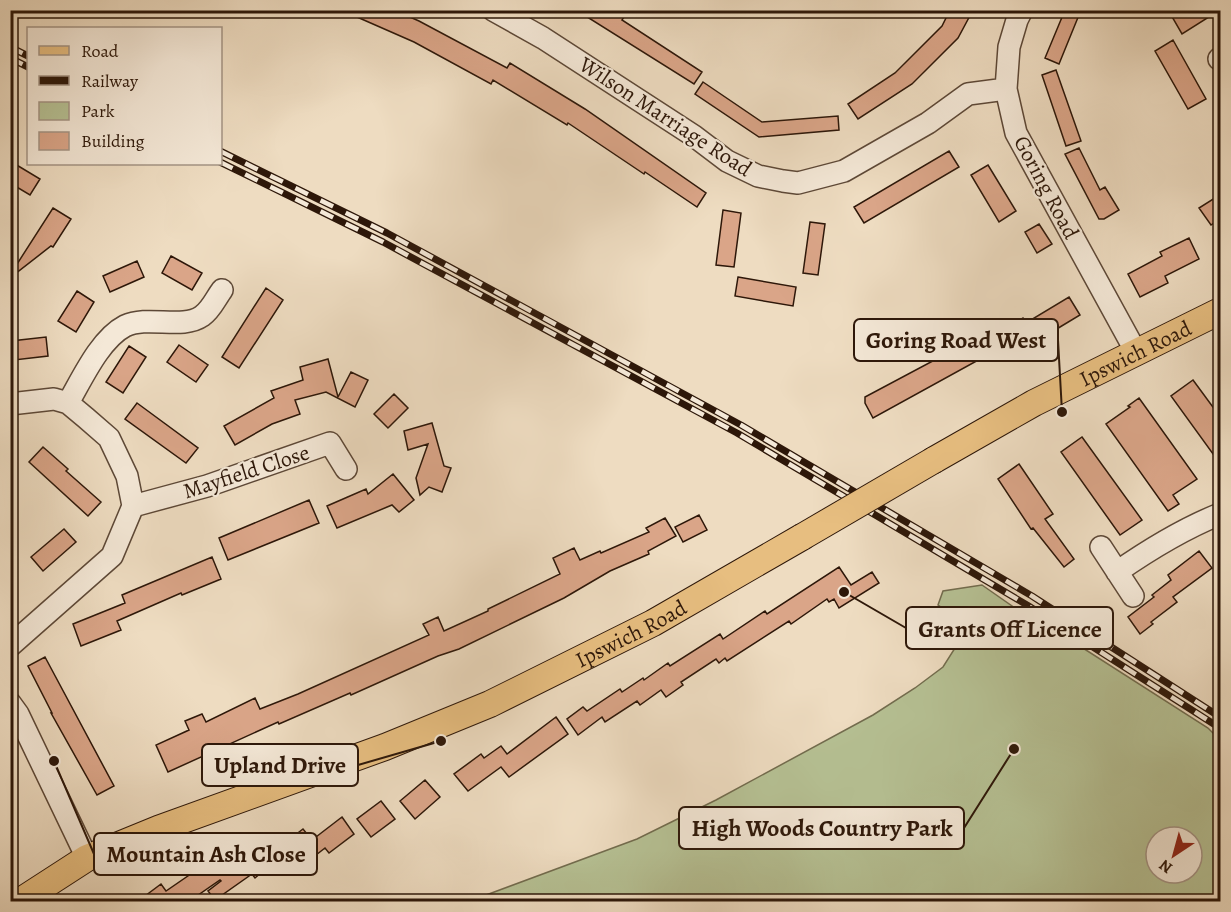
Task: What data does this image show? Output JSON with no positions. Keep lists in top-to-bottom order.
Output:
{
  "streets": {
    "main road": ["Ipswich Road"],
    "street": ["Wilson Marriage Road", "Goring Road", "Mayfield Close"]
  },
  "crossings": [
    ["Wilson Marriage Road", "Goring Road"],
    ["Goring Road", "Ipswich Road"]
  ],
  "places": [
    "Goring Road West",
    "Grants Off Licence",
    "Upland Drive",
    "High Woods Country Park",
    "Mountain Ash Close"
  ],
  "legend": [
    "Road",
    "Railway",
    "Park",
    "Building"
  ],
  "north": "bottom left"
}
